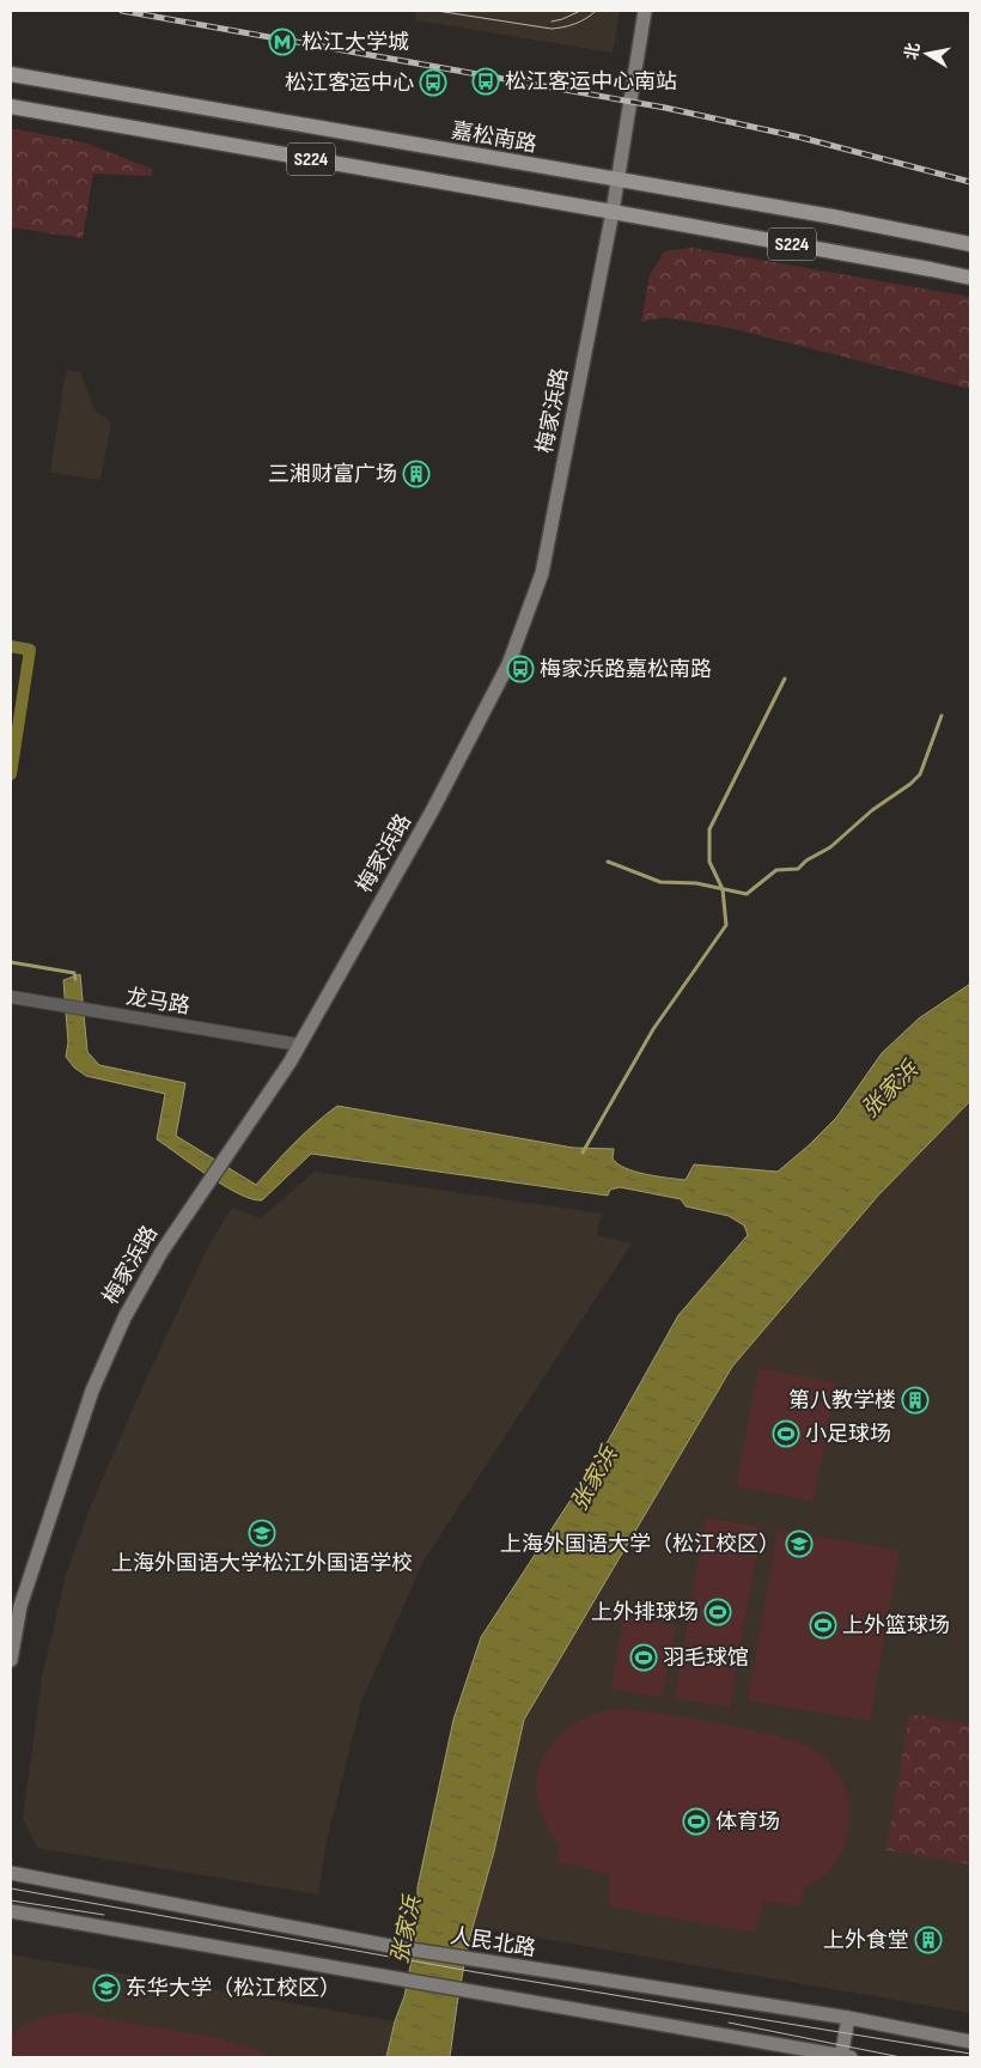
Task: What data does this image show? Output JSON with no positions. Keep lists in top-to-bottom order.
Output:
{
  "streets": {
    "main road": [
      "嘉松南路",
      "S224",
      "梅家浜路",
      "人民北路"
    ],
    "street": ["龙马路"]
  },
  "crossings": [
    ["嘉松南路", "梅家浜路"],
    ["S224", "梅家浜路"],
    ["梅家浜路", "龙马路"]
  ],
  "water": ["张家浜"],
  "places": {
    "metro station": ["松江大学城"],
    "bus stop": ["松江客运中心南站", "松江客运中心", "梅家浜路嘉松南路"],
    "building": ["三湘财富广场", "第八教学楼", "上外食堂"],
    "sports": [
      "小足球场",
      "上外排球场",
      "上外篮球场",
      "羽毛球馆",
      "体育场"
    ],
    "school or university": ["上海外国语大学松江外国语学校", "上海外国语大学（松江校区）", "东华大学（松江校区）"]
  },
  "north": "left"
}
